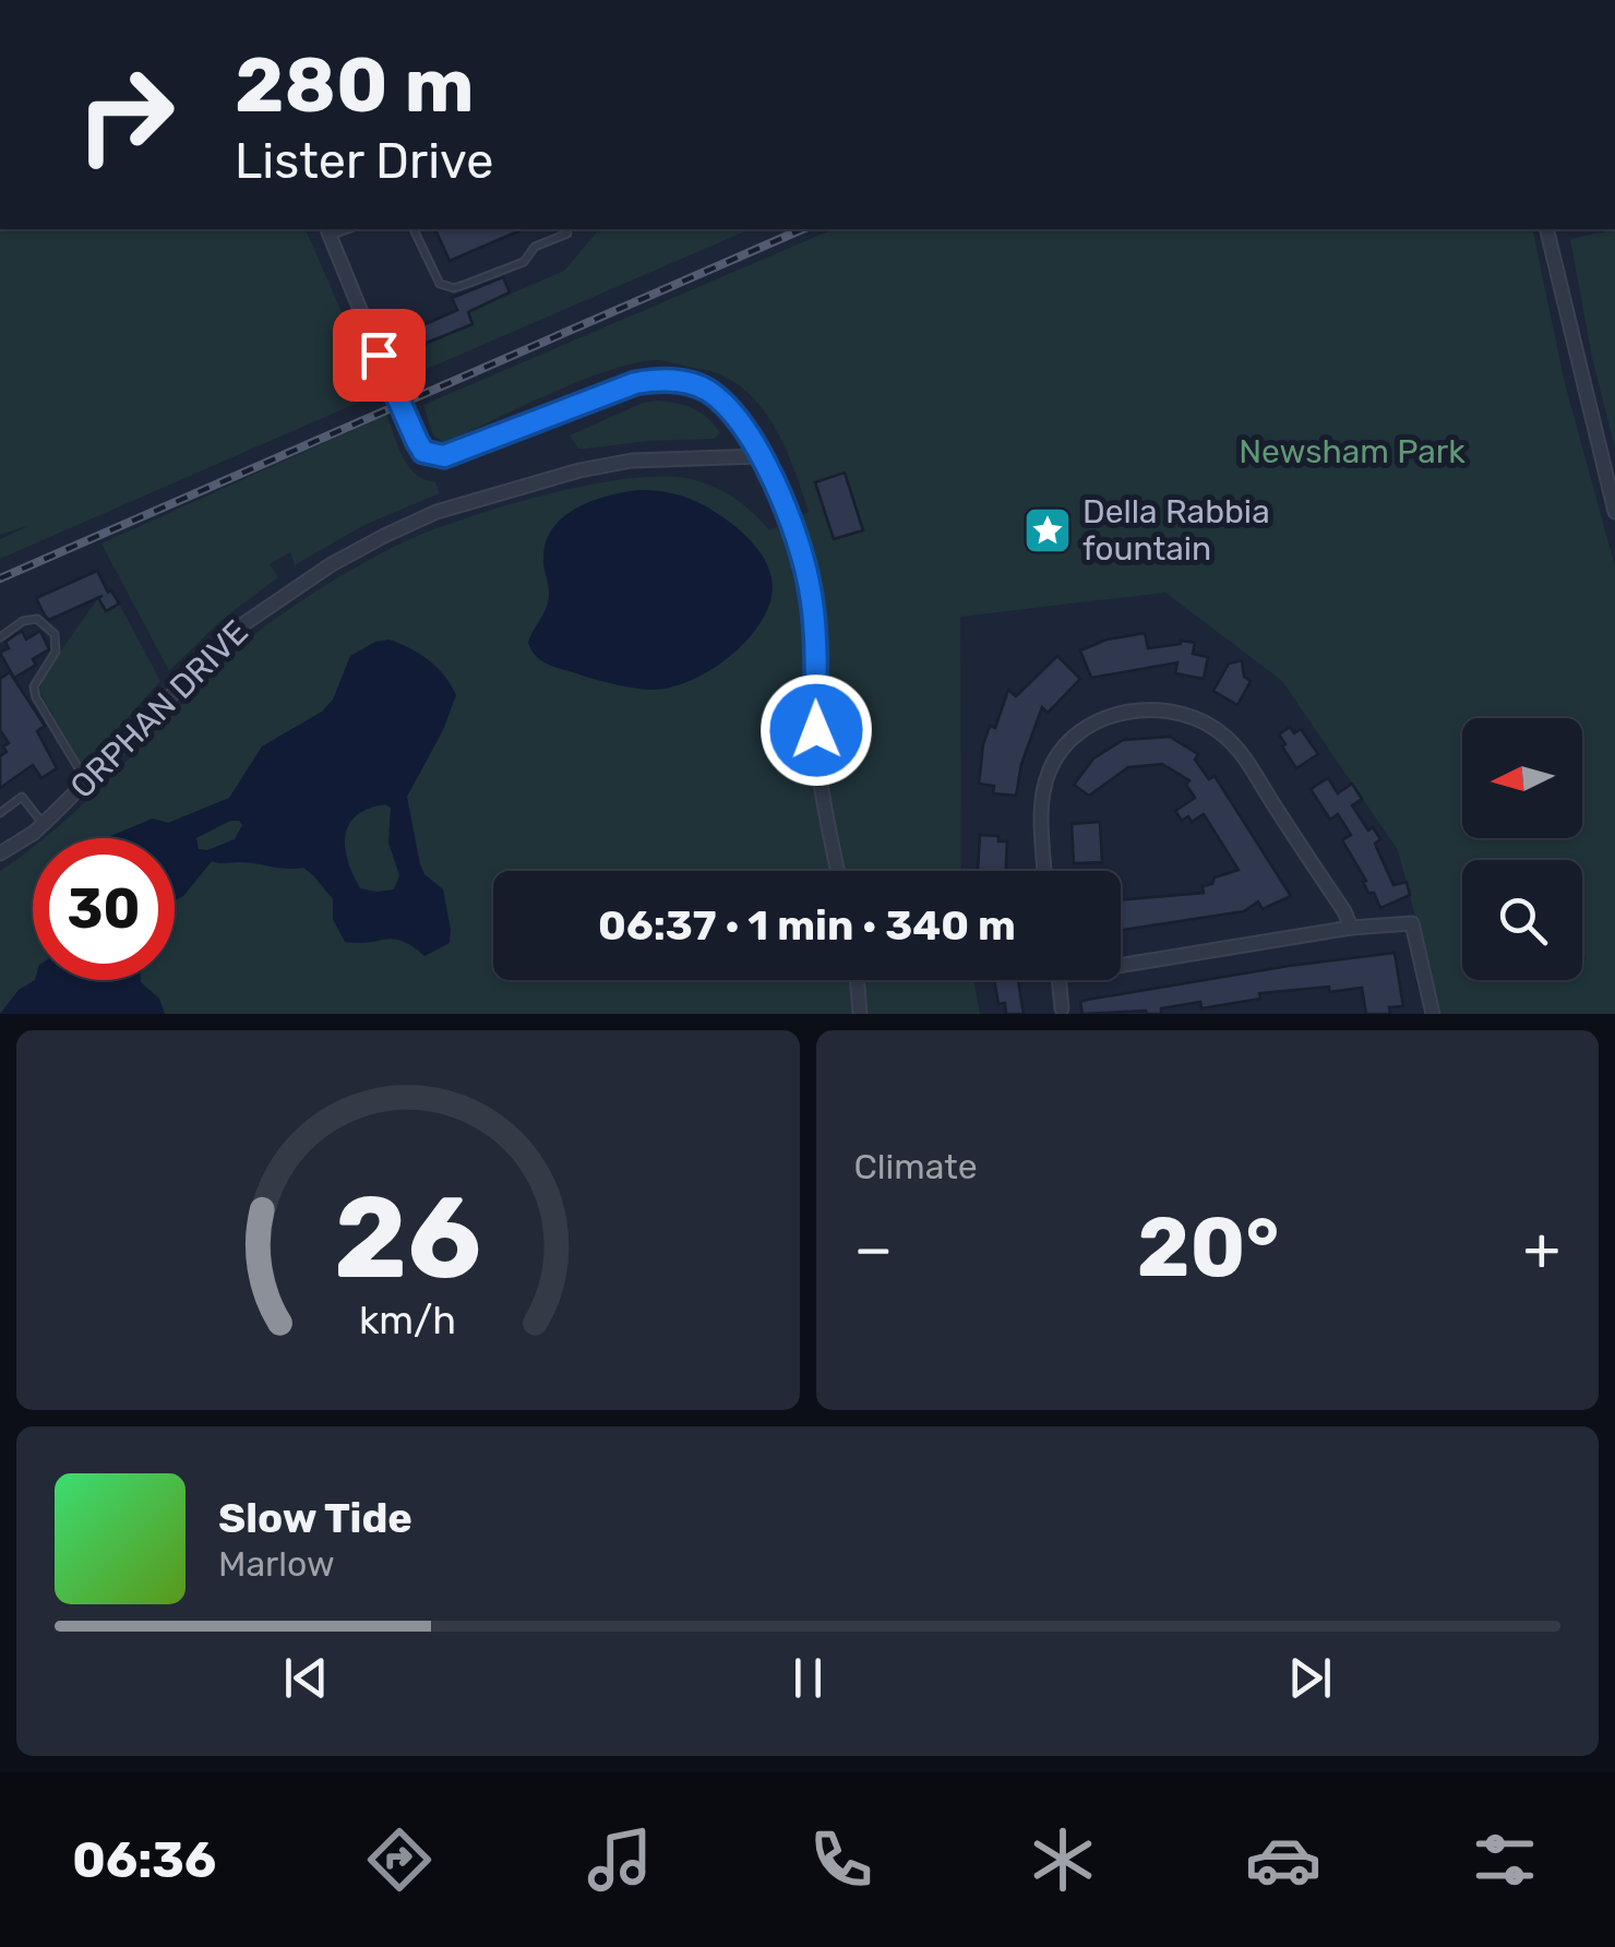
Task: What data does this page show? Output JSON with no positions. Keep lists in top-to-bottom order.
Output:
{
  "streets": {
    "street": ["ORPHAN DRIVE"]
  },
  "parks": ["Newsham Park"],
  "places": {
    "place": ["Della Rabbia fountain"]
  },
  "north": "left",
  "page": {
    "turn": ["280 m", "Lister Drive"],
    "limit": "30",
    "trip": "06:37 · 1 min · 340 m",
    "tile": "Climate",
    "heat": ["−", "20°", "+"],
    "song": ["Slow Tide", "Marlow"],
    "tabs": "06:36",
    "gauge": ["26", "km/h"]
  }
}
